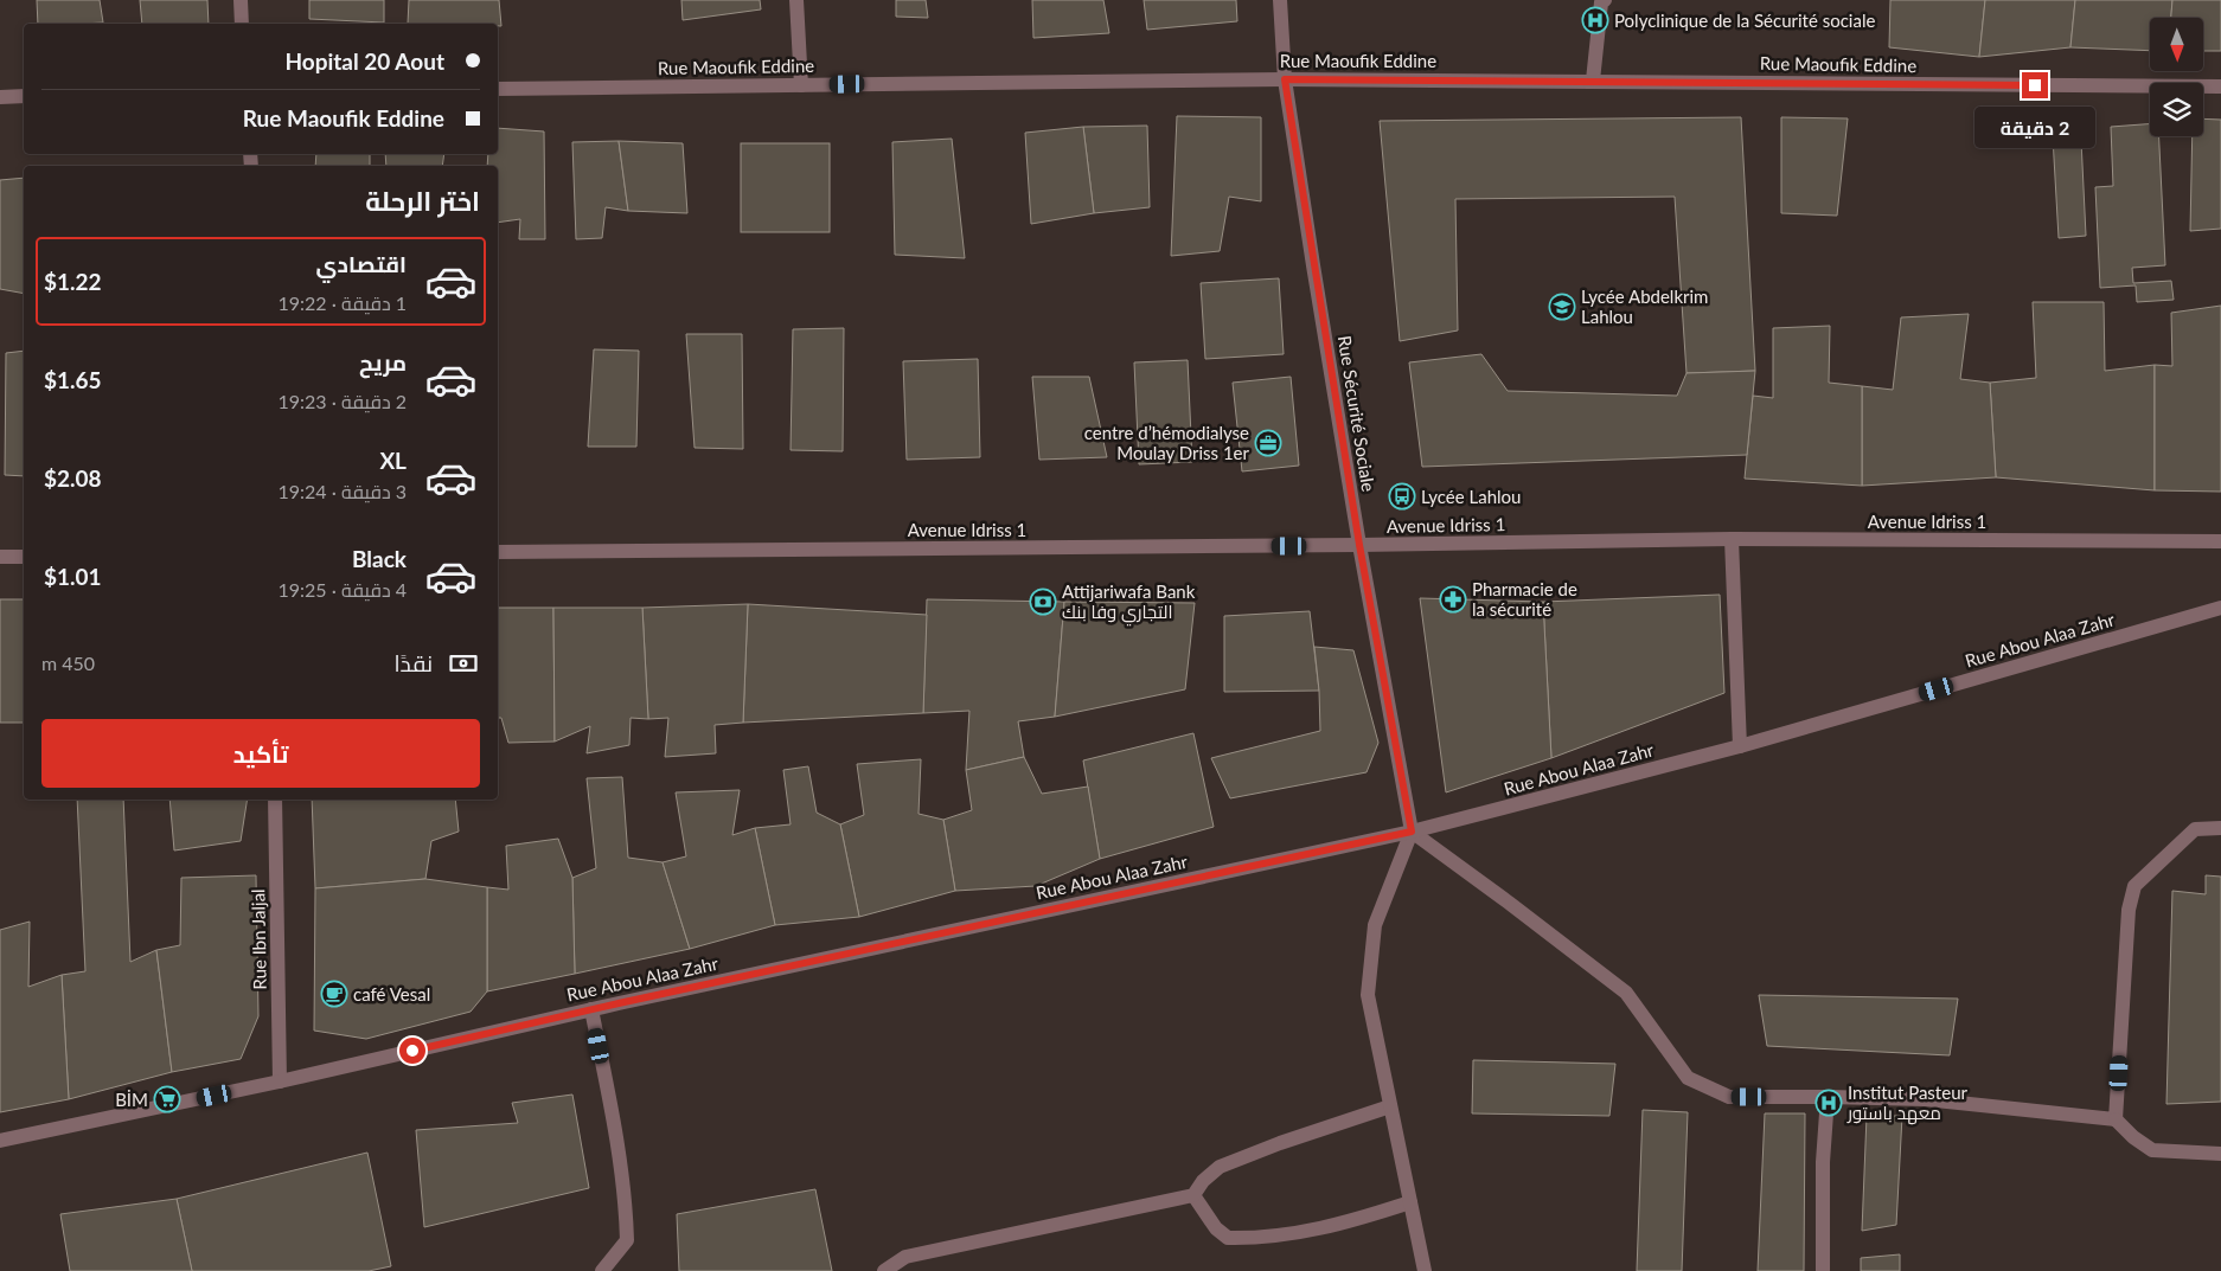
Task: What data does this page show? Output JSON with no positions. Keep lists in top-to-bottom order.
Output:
{
  "streets": {
    "street": [
      "Rue Maoufik Eddine",
      "Rue Sécurité Sociale",
      "Avenue Idriss 1",
      "Rue Abou Alaa Zahr",
      "Rue Ibn Jaljal"
    ]
  },
  "crossings": [
    ["Rue Maoufik Eddine", "Rue Sécurité Sociale"],
    ["Rue Sécurité Sociale", "Avenue Idriss 1"],
    ["Rue Sécurité Sociale", "Rue Abou Alaa Zahr"],
    ["Rue Abou Alaa Zahr", "Rue Ibn Jaljal"]
  ],
  "places": {
    "hospital": ["Polyclinique de la Sécurité sociale", "Institut Pasteur معهد باستور"],
    "school or university": ["Lycée Abdelkrim Lahlou"],
    "office": ["centre d’hémodialyse Moulay Driss 1er"],
    "bus stop": ["Lycée Lahlou"],
    "pharmacy": ["Pharmacie de la sécurité"],
    "bank": ["Attijariwafa Bank التجاري وفا بنك"],
    "cafe": ["café Vesal"],
    "supermarket": ["BİM"]
  },
  "north": "bottom",
  "page": {
    "banner": ["Hopital 20 Aout", "Rue Maoufik Eddine"],
    "bubble": "2 دقيقة",
    "heading": "اختر الرحلة",
    "list": [
      {
        "name": "اقتصادي",
        "note": "1 دقيقة · 19:22",
        "value": "$1.22"
      },
      {
        "name": "مريح",
        "note": "2 دقيقة · 19:23",
        "value": "$1.65"
      },
      {
        "name": "XL",
        "note": "3 دقيقة · 19:24",
        "value": "$2.08"
      },
      {
        "name": "Black",
        "note": "4 دقيقة · 19:25",
        "value": "$1.01"
      }
    ],
    "pay": ["نقدًا", "450 m"],
    "buttons": "تأكيد"
  }
}
